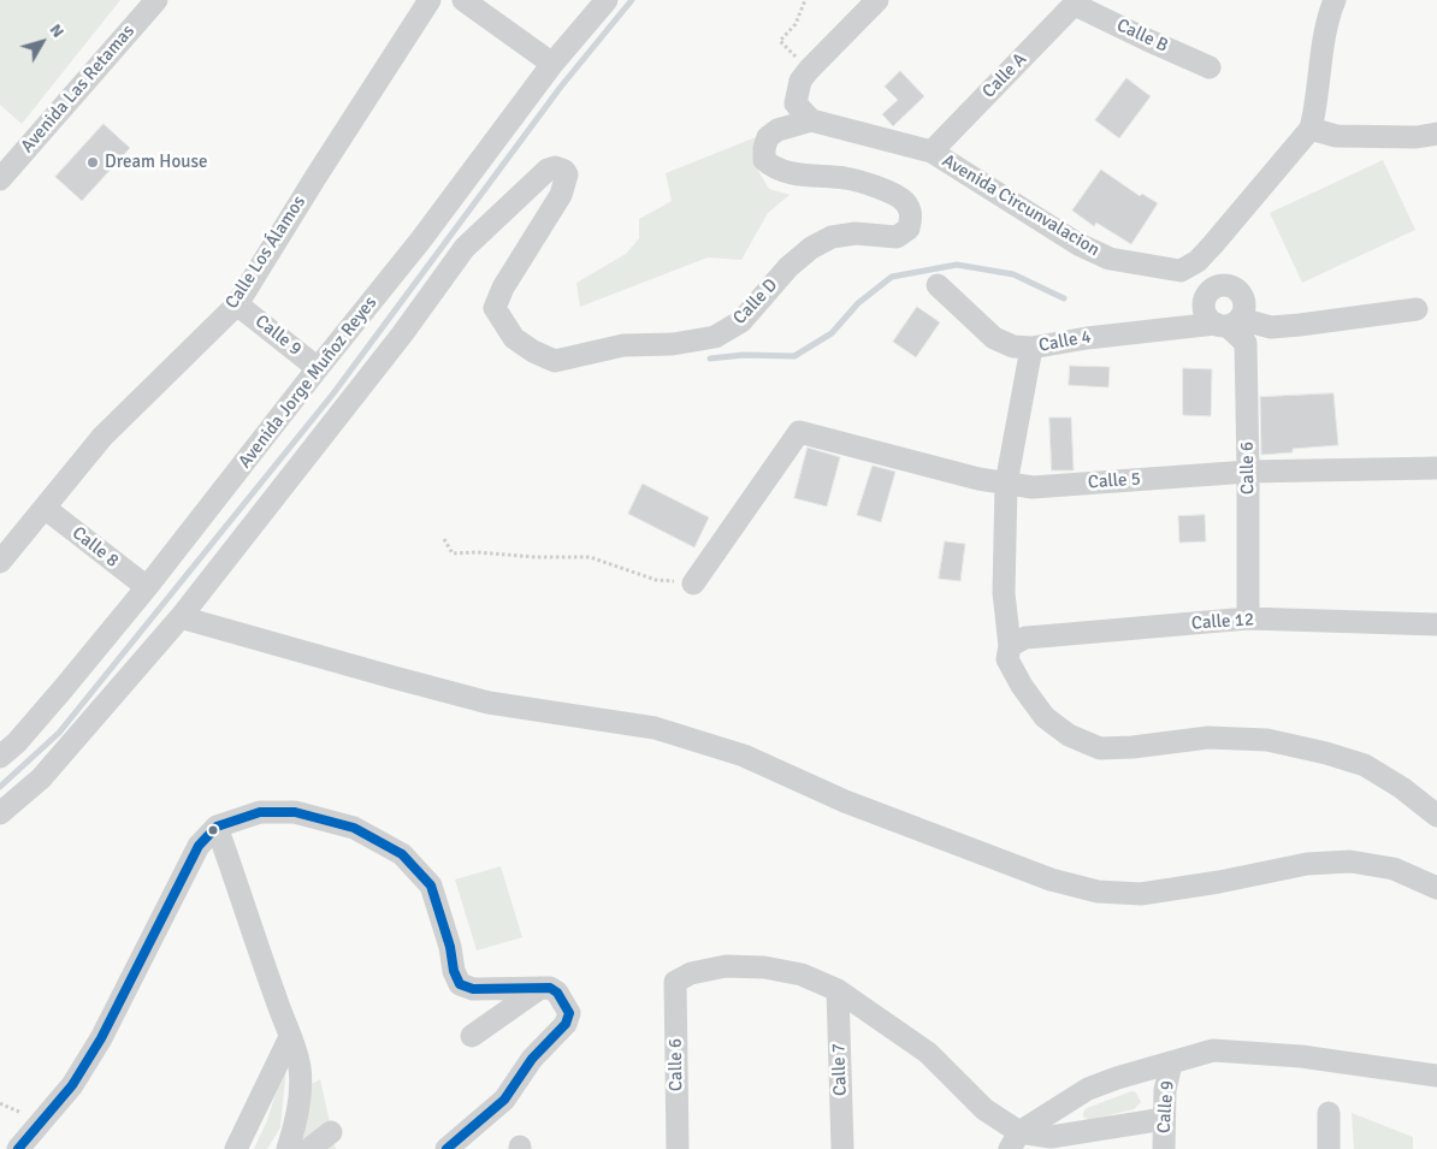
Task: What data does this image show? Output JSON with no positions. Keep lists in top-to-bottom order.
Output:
{
  "streets": {
    "street": [
      "Calle B",
      "Calle A",
      "Avenida Las Retamas",
      "Avenida Circunvalacion",
      "Calle Los Álamos",
      "Calle D",
      "Calle 9",
      "Calle 4",
      "Avenida Jorge Muñoz Reyes",
      "Calle 6",
      "Calle 5",
      "Calle 8",
      "Calle 12",
      "Calle 7"
    ]
  },
  "crossings": [
    ["Calle B", "Calle A"],
    ["Calle A", "Avenida Circunvalacion"],
    ["Calle Los Álamos", "Calle 9"],
    ["Calle Los Álamos", "Calle 8"],
    ["Calle 9", "Avenida Jorge Muñoz Reyes"],
    ["Calle 4", "Calle 6"],
    ["Avenida Jorge Muñoz Reyes", "Calle 8"],
    ["Calle 6", "Calle 5"],
    ["Calle 6", "Calle 12"],
    ["Calle 6", "Calle 7"]
  ],
  "places": ["Dream House"],
  "north": "top right"
}
